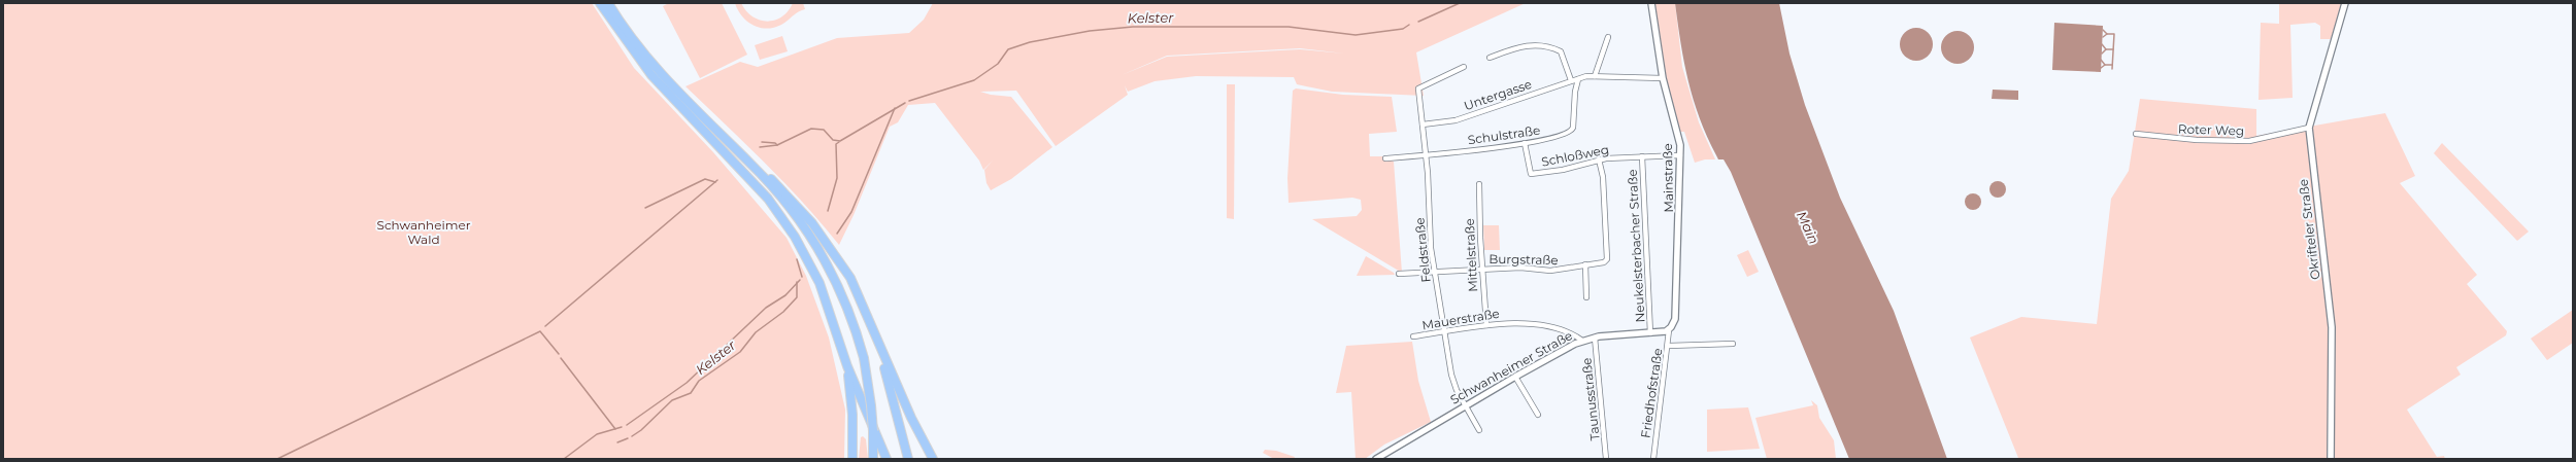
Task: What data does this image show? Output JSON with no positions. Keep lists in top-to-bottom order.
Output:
{
  "streets": {
    "street": [
      "Untergasse",
      "Roter Weg",
      "Schulstraße",
      "Schloßweg",
      "Mainstraße",
      "Okrifteler Straße",
      "Neukelsterbacher Straße",
      "Feldstraße",
      "Mittelstraße",
      "Burgstraße",
      "Mauerstraße",
      "Schwanheimer Straße",
      "Friedhofstraße",
      "Taunusstraße"
    ]
  },
  "crossings": [
    ["Untergasse", "Schulstraße"],
    ["Untergasse", "Mainstraße"],
    ["Untergasse", "Feldstraße"],
    ["Roter Weg", "Okrifteler Straße"],
    ["Schulstraße", "Schloßweg"],
    ["Schulstraße", "Feldstraße"],
    ["Schloßweg", "Mainstraße"],
    ["Schloßweg", "Neukelsterbacher Straße"],
    ["Schloßweg", "Burgstraße"],
    ["Mainstraße", "Schwanheimer Straße"],
    ["Mainstraße", "Friedhofstraße"],
    ["Neukelsterbacher Straße", "Schwanheimer Straße"],
    ["Feldstraße", "Burgstraße"],
    ["Feldstraße", "Mauerstraße"],
    ["Feldstraße", "Schwanheimer Straße"],
    ["Mittelstraße", "Burgstraße"],
    ["Mittelstraße", "Mauerstraße"],
    ["Mauerstraße", "Schwanheimer Straße"],
    ["Schwanheimer Straße", "Friedhofstraße"],
    ["Schwanheimer Straße", "Taunusstraße"]
  ],
  "water": ["Kelster", "Main"],
  "parks": ["Schwanheimer Wald"]
}
